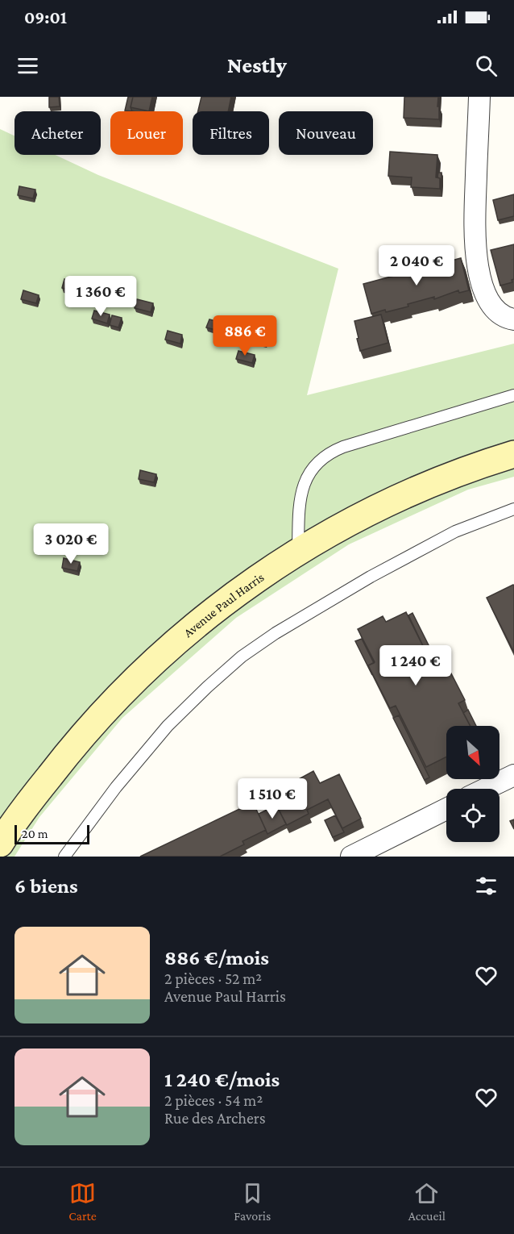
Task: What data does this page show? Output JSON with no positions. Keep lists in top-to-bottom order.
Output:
{
  "streets": {
    "main road": ["Avenue Paul Harris"]
  },
  "scale_bar": "20 m",
  "north": "bottom right",
  "page": {
    "status": "09:01",
    "header": "Nestly",
    "chip": [
      "Acheter",
      "Louer",
      "Filtres",
      "Nouveau"
    ],
    "price": [
      "2 040 €",
      "1 360 €",
      "886 €",
      "3 020 €",
      "1 240 €",
      "1 510 €"
    ],
    "scale": "20 m",
    "heading": "6 biens",
    "list": [
      {
        "name": "886 €/mois",
        "note": "2 pièces · 52 m² · Avenue Paul Harris"
      },
      {
        "name": "1 240 €/mois",
        "note": "2 pièces · 54 m² · Rue des Archers"
      }
    ],
    "tabs": ["Carte", "Favoris", "Accueil"]
  }
}
